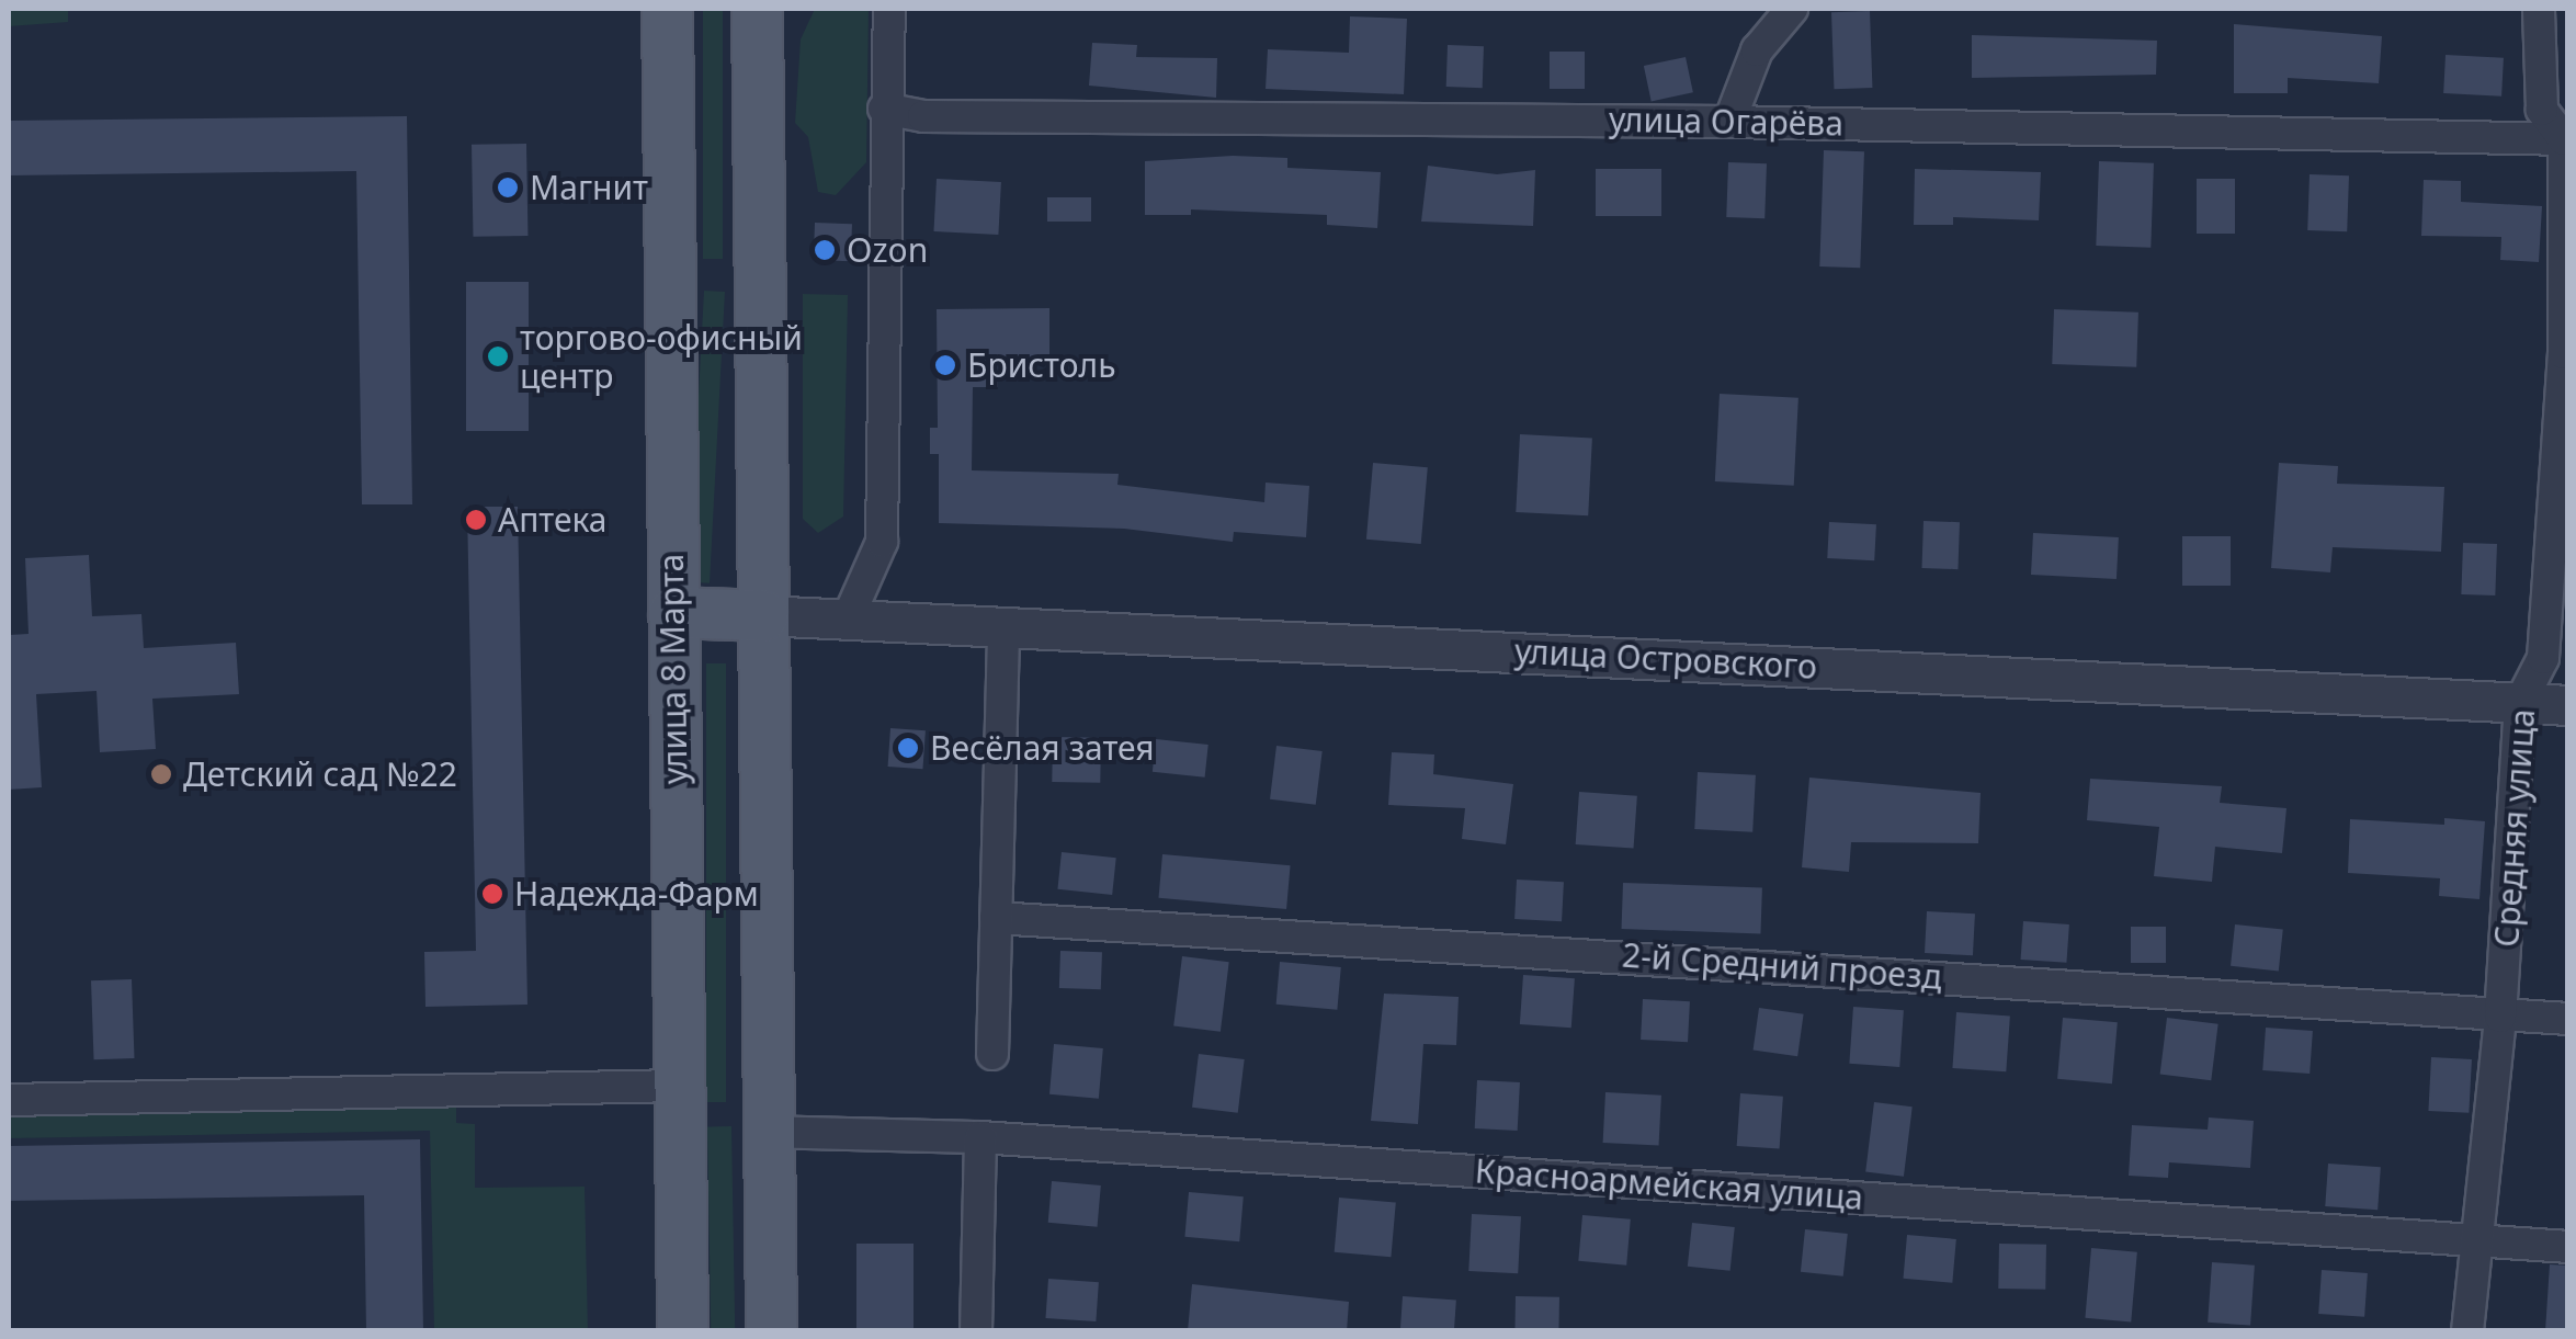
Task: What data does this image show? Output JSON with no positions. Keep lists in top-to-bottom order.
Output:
{
  "streets": {
    "main road": ["улица 8 Марта"],
    "street": [
      "улица Огарёва",
      "улица Островского",
      "Средняя улица",
      "2-й Средний проезд",
      "Красноармейская улица"
    ]
  },
  "crossings": [
    ["улица Огарёва", "Средняя улица"],
    ["улица Островского", "Средняя улица"],
    ["Средняя улица", "2-й Средний проезд"],
    ["Средняя улица", "Красноармейская улица"]
  ],
  "places": [
    "Магнит",
    "Ozon",
    "торгово-офисный центр",
    "Бристоль",
    "Аптека",
    "Весёлая затея",
    "Детский сад №22",
    "Надежда-Фарм"
  ]
}
